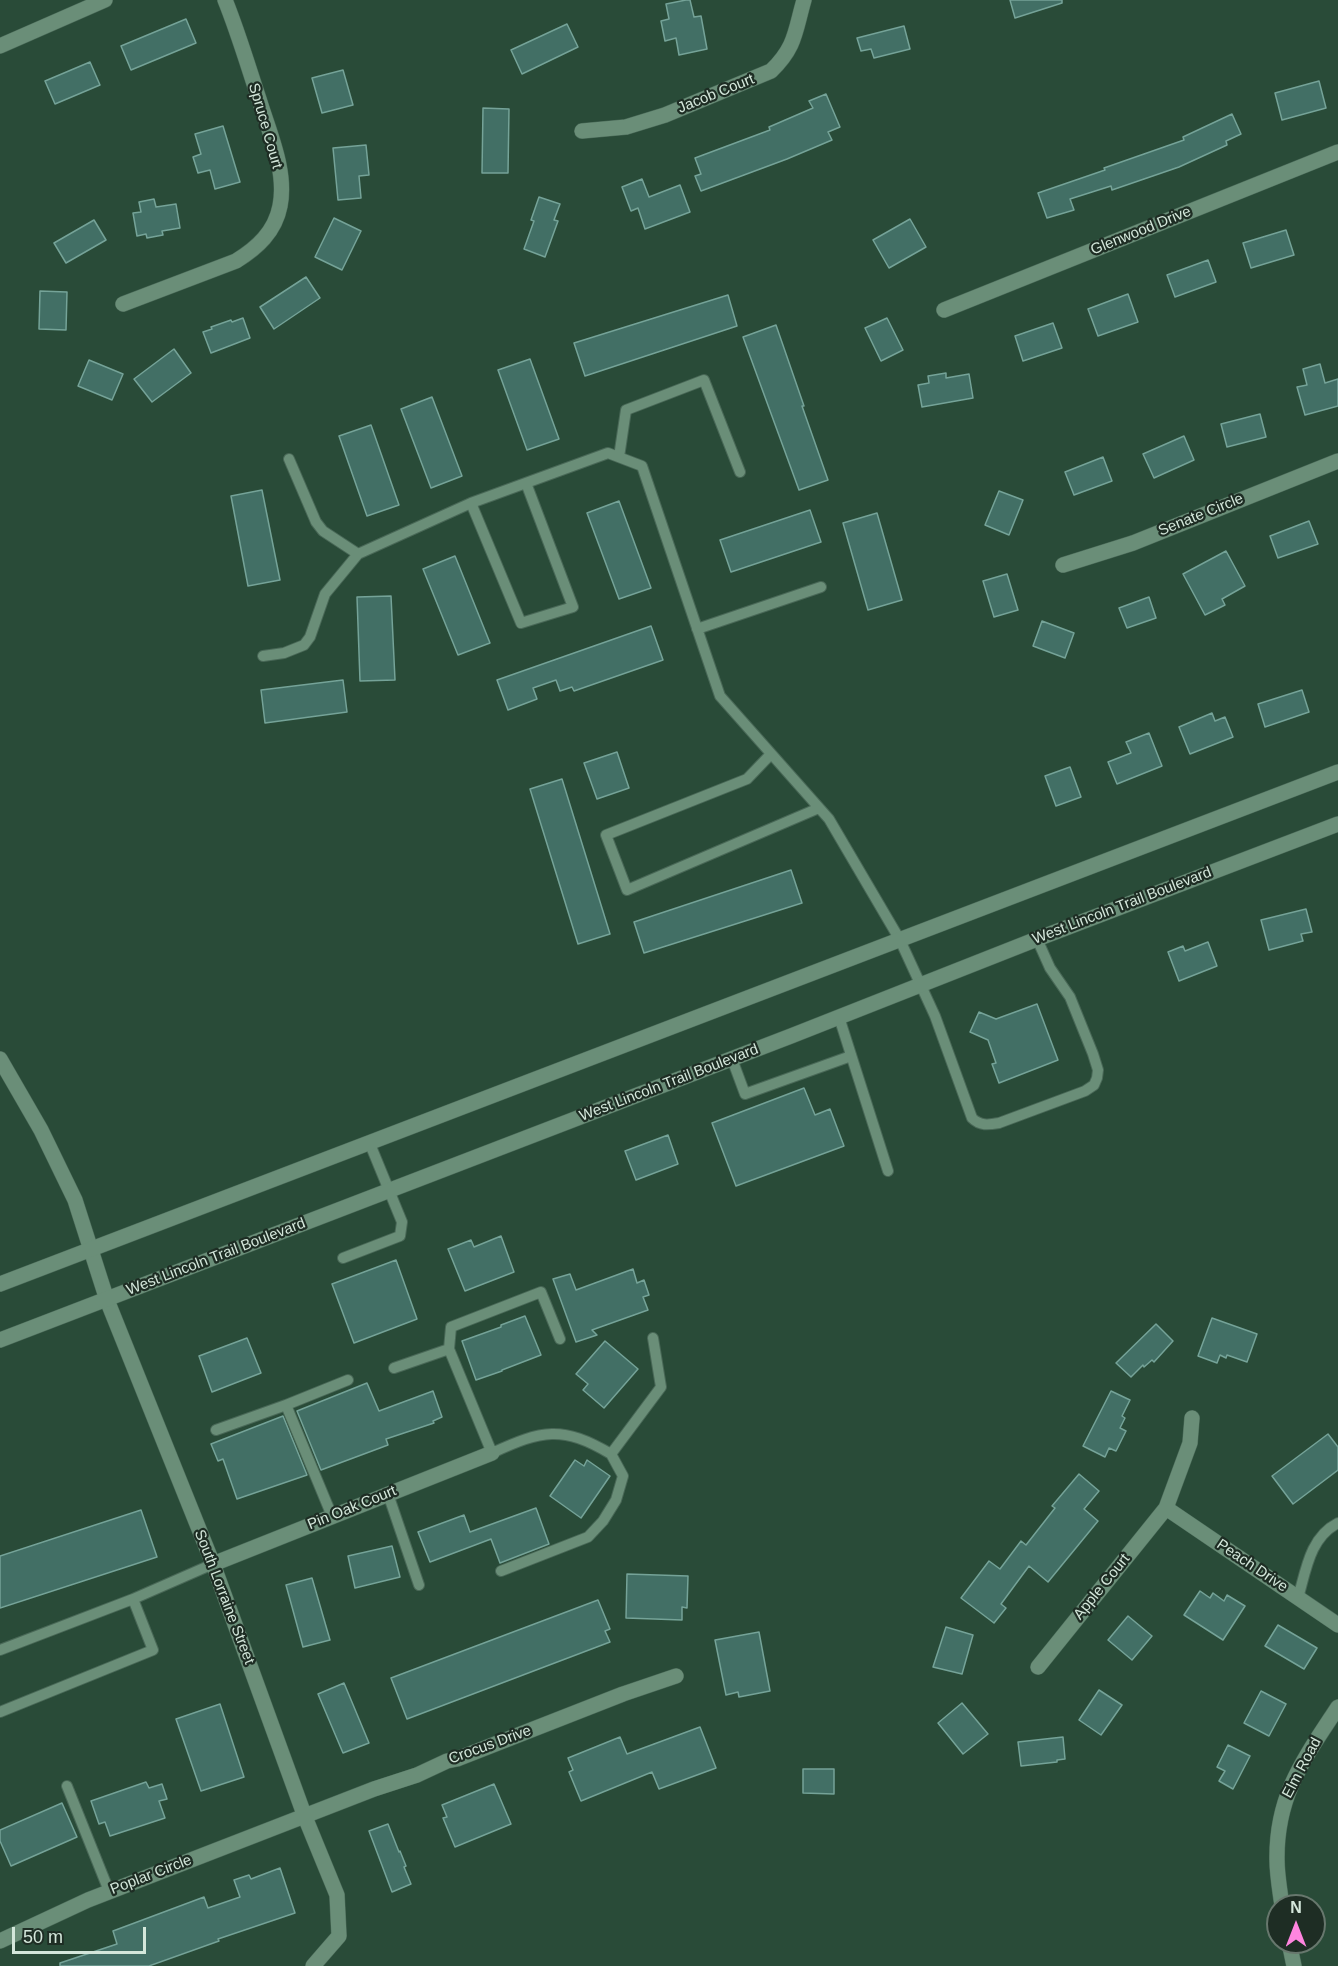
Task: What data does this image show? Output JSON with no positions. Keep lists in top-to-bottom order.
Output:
{
  "streets": {
    "street": [
      "Jacob Court",
      "Spruce Court",
      "Glenwood Drive",
      "Senate Circle",
      "West Lincoln Trail Boulevard",
      "Pin Oak Court",
      "Peach Drive",
      "Apple Court",
      "South Lorraine Street",
      "Crocus Drive",
      "Elm Road",
      "Poplar Circle"
    ]
  },
  "crossings": [
    ["West Lincoln Trail Boulevard", "South Lorraine Street"],
    ["Pin Oak Court", "South Lorraine Street"],
    ["Peach Drive", "Apple Court"],
    ["South Lorraine Street", "Crocus Drive"],
    ["South Lorraine Street", "Poplar Circle"],
    ["Crocus Drive", "Poplar Circle"]
  ],
  "scale_bar": "50 m",
  "north": "top"
}
